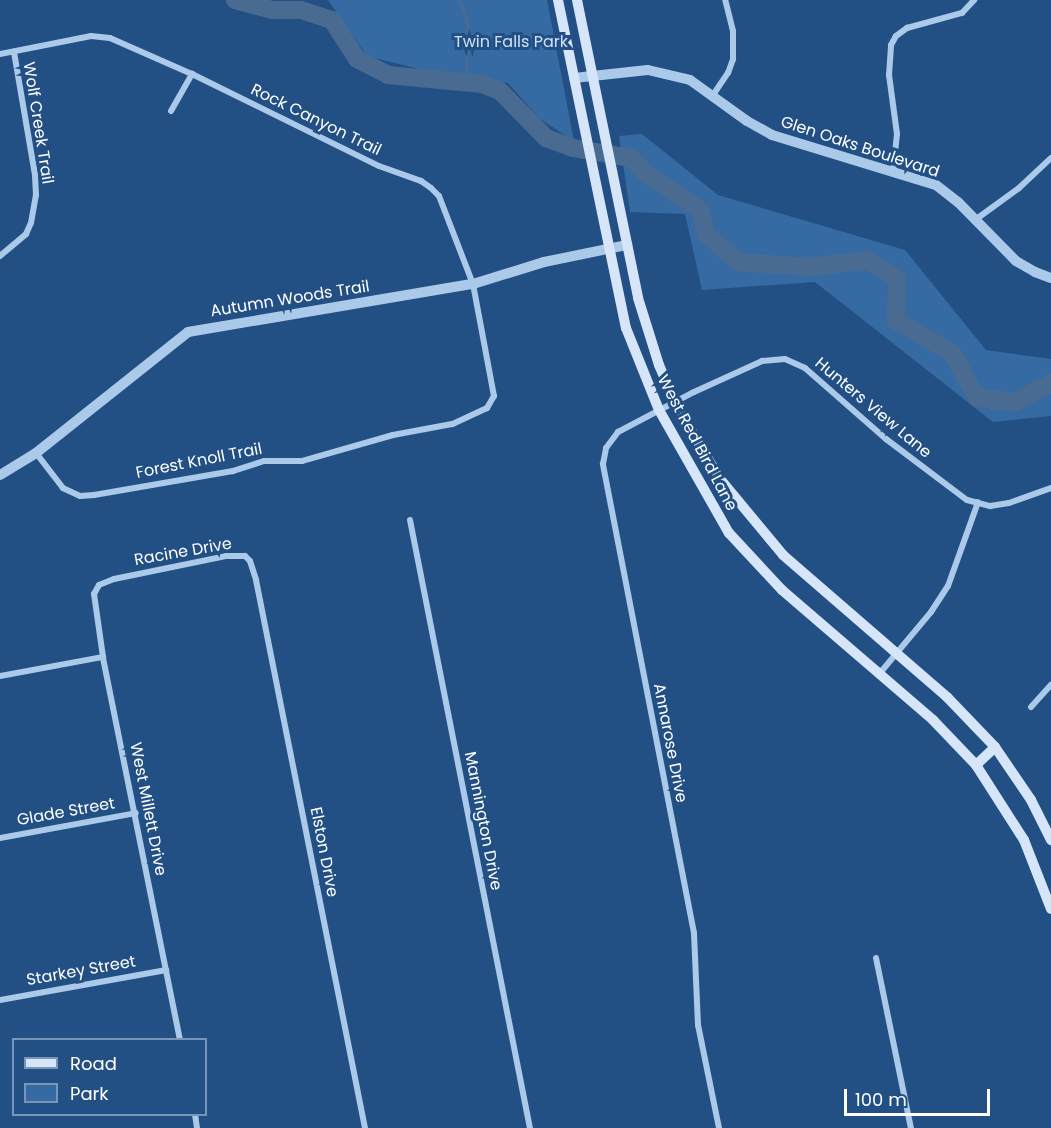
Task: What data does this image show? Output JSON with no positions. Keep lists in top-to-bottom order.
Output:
{
  "streets": {
    "main road": ["West Red Bird Lane"],
    "street": [
      "Rock Canyon Trail",
      "Wolf Creek Trail",
      "Glen Oaks Boulevard",
      "Autumn Woods Trail",
      "Hunters View Lane",
      "Forest Knoll Trail",
      "Racine Drive",
      "Annarose Drive",
      "West Millett Drive",
      "Glade Street",
      "Mannington Drive",
      "Elston Drive",
      "Starkey Street"
    ]
  },
  "crossings": [
    ["Rock Canyon Trail", "Wolf Creek Trail"],
    ["Rock Canyon Trail", "Autumn Woods Trail"],
    ["Rock Canyon Trail", "Forest Knoll Trail"],
    ["Glen Oaks Boulevard", "West Red Bird Lane"],
    ["Autumn Woods Trail", "West Red Bird Lane"],
    ["Autumn Woods Trail", "Forest Knoll Trail"],
    ["Hunters View Lane", "West Red Bird Lane"],
    ["Hunters View Lane", "Annarose Drive"],
    ["West Red Bird Lane", "Annarose Drive"],
    ["Racine Drive", "West Millett Drive"],
    ["Racine Drive", "Elston Drive"],
    ["West Millett Drive", "Glade Street"],
    ["West Millett Drive", "Starkey Street"]
  ],
  "parks": ["Twin Falls Park"],
  "legend": ["Road", "Park"],
  "scale_bar": "100 m"
}
